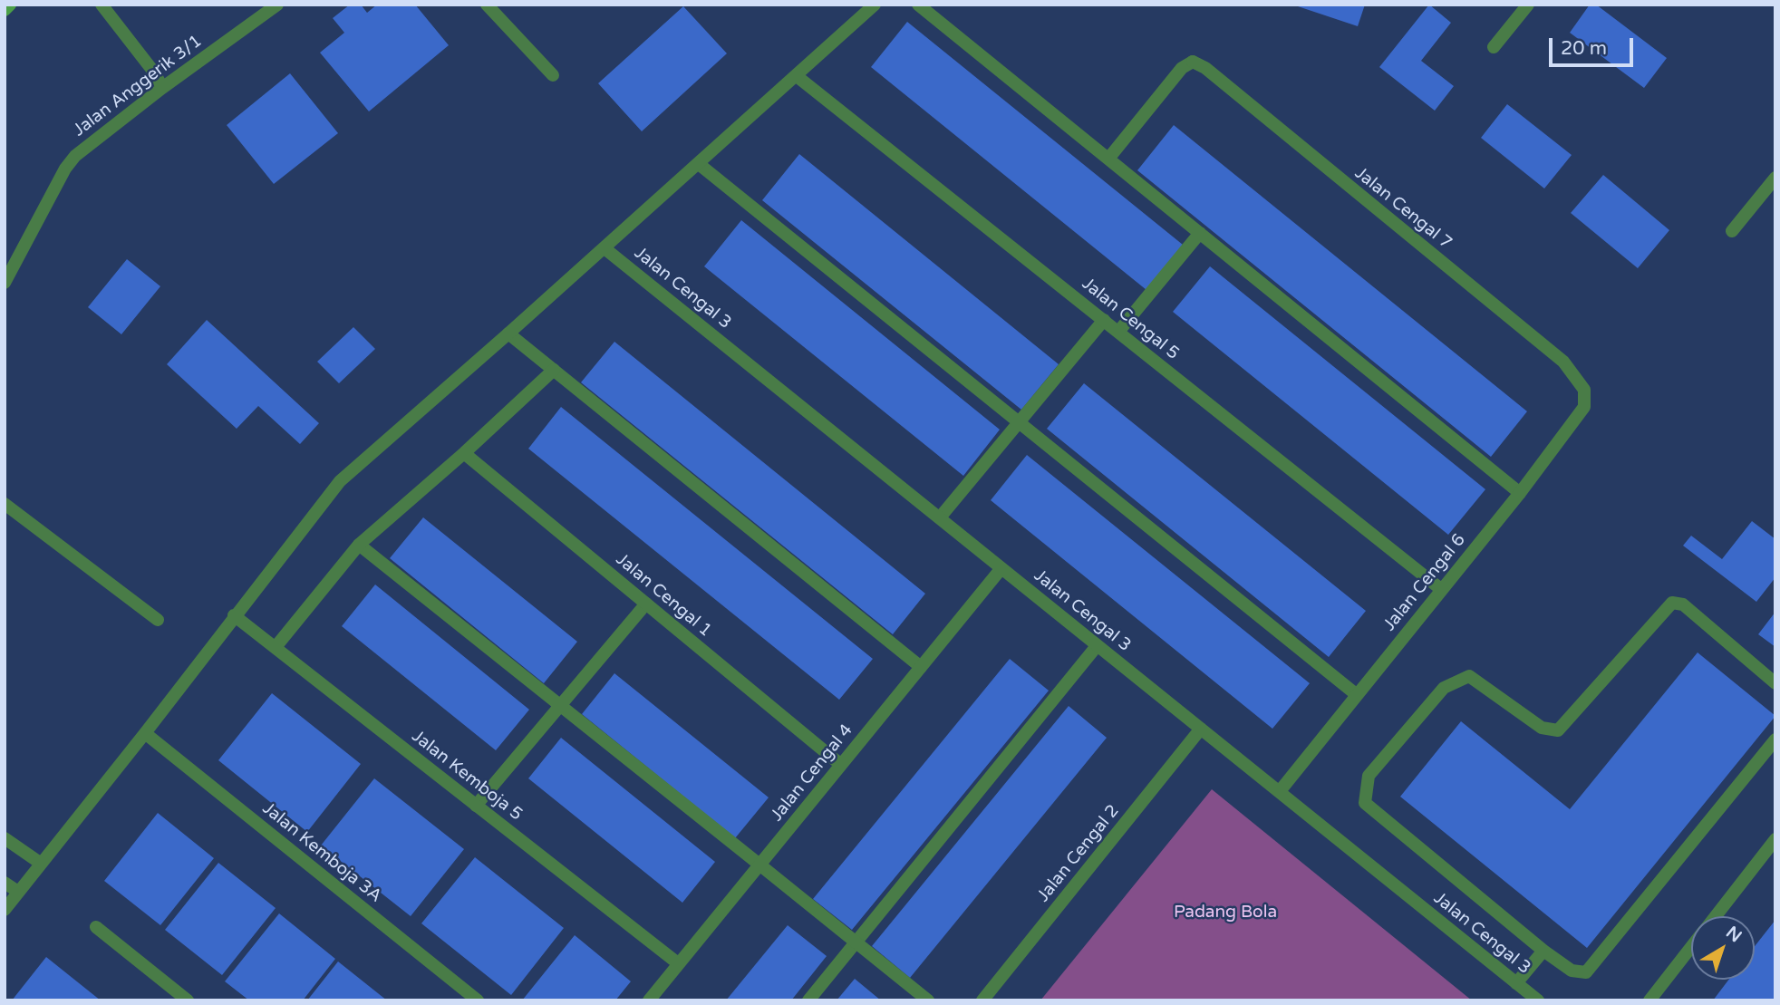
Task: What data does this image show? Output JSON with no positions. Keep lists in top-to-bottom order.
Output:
{
  "streets": {
    "street": [
      "Jalan Anggerik 3/1",
      "Jalan Cengal 7",
      "Jalan Cengal 3",
      "Jalan Cengal 5",
      "Jalan Cengal 6",
      "Jalan Cengal 1",
      "Jalan Cengal 4",
      "Jalan Kemboja 5",
      "Jalan Kemboja 3A",
      "Jalan Cengal 2"
    ]
  },
  "crossings": [
    ["Jalan Cengal 7", "Jalan Cengal 6"],
    ["Jalan Cengal 3", "Jalan Cengal 6"],
    ["Jalan Cengal 3", "Jalan Cengal 4"],
    ["Jalan Cengal 3", "Jalan Cengal 2"],
    ["Jalan Cengal 5", "Jalan Cengal 6"],
    ["Jalan Cengal 1", "Jalan Cengal 4"],
    ["Jalan Cengal 4", "Jalan Kemboja 5"]
  ],
  "parks": ["Padang Bola"],
  "scale_bar": "20 m",
  "north": "top right"
}
